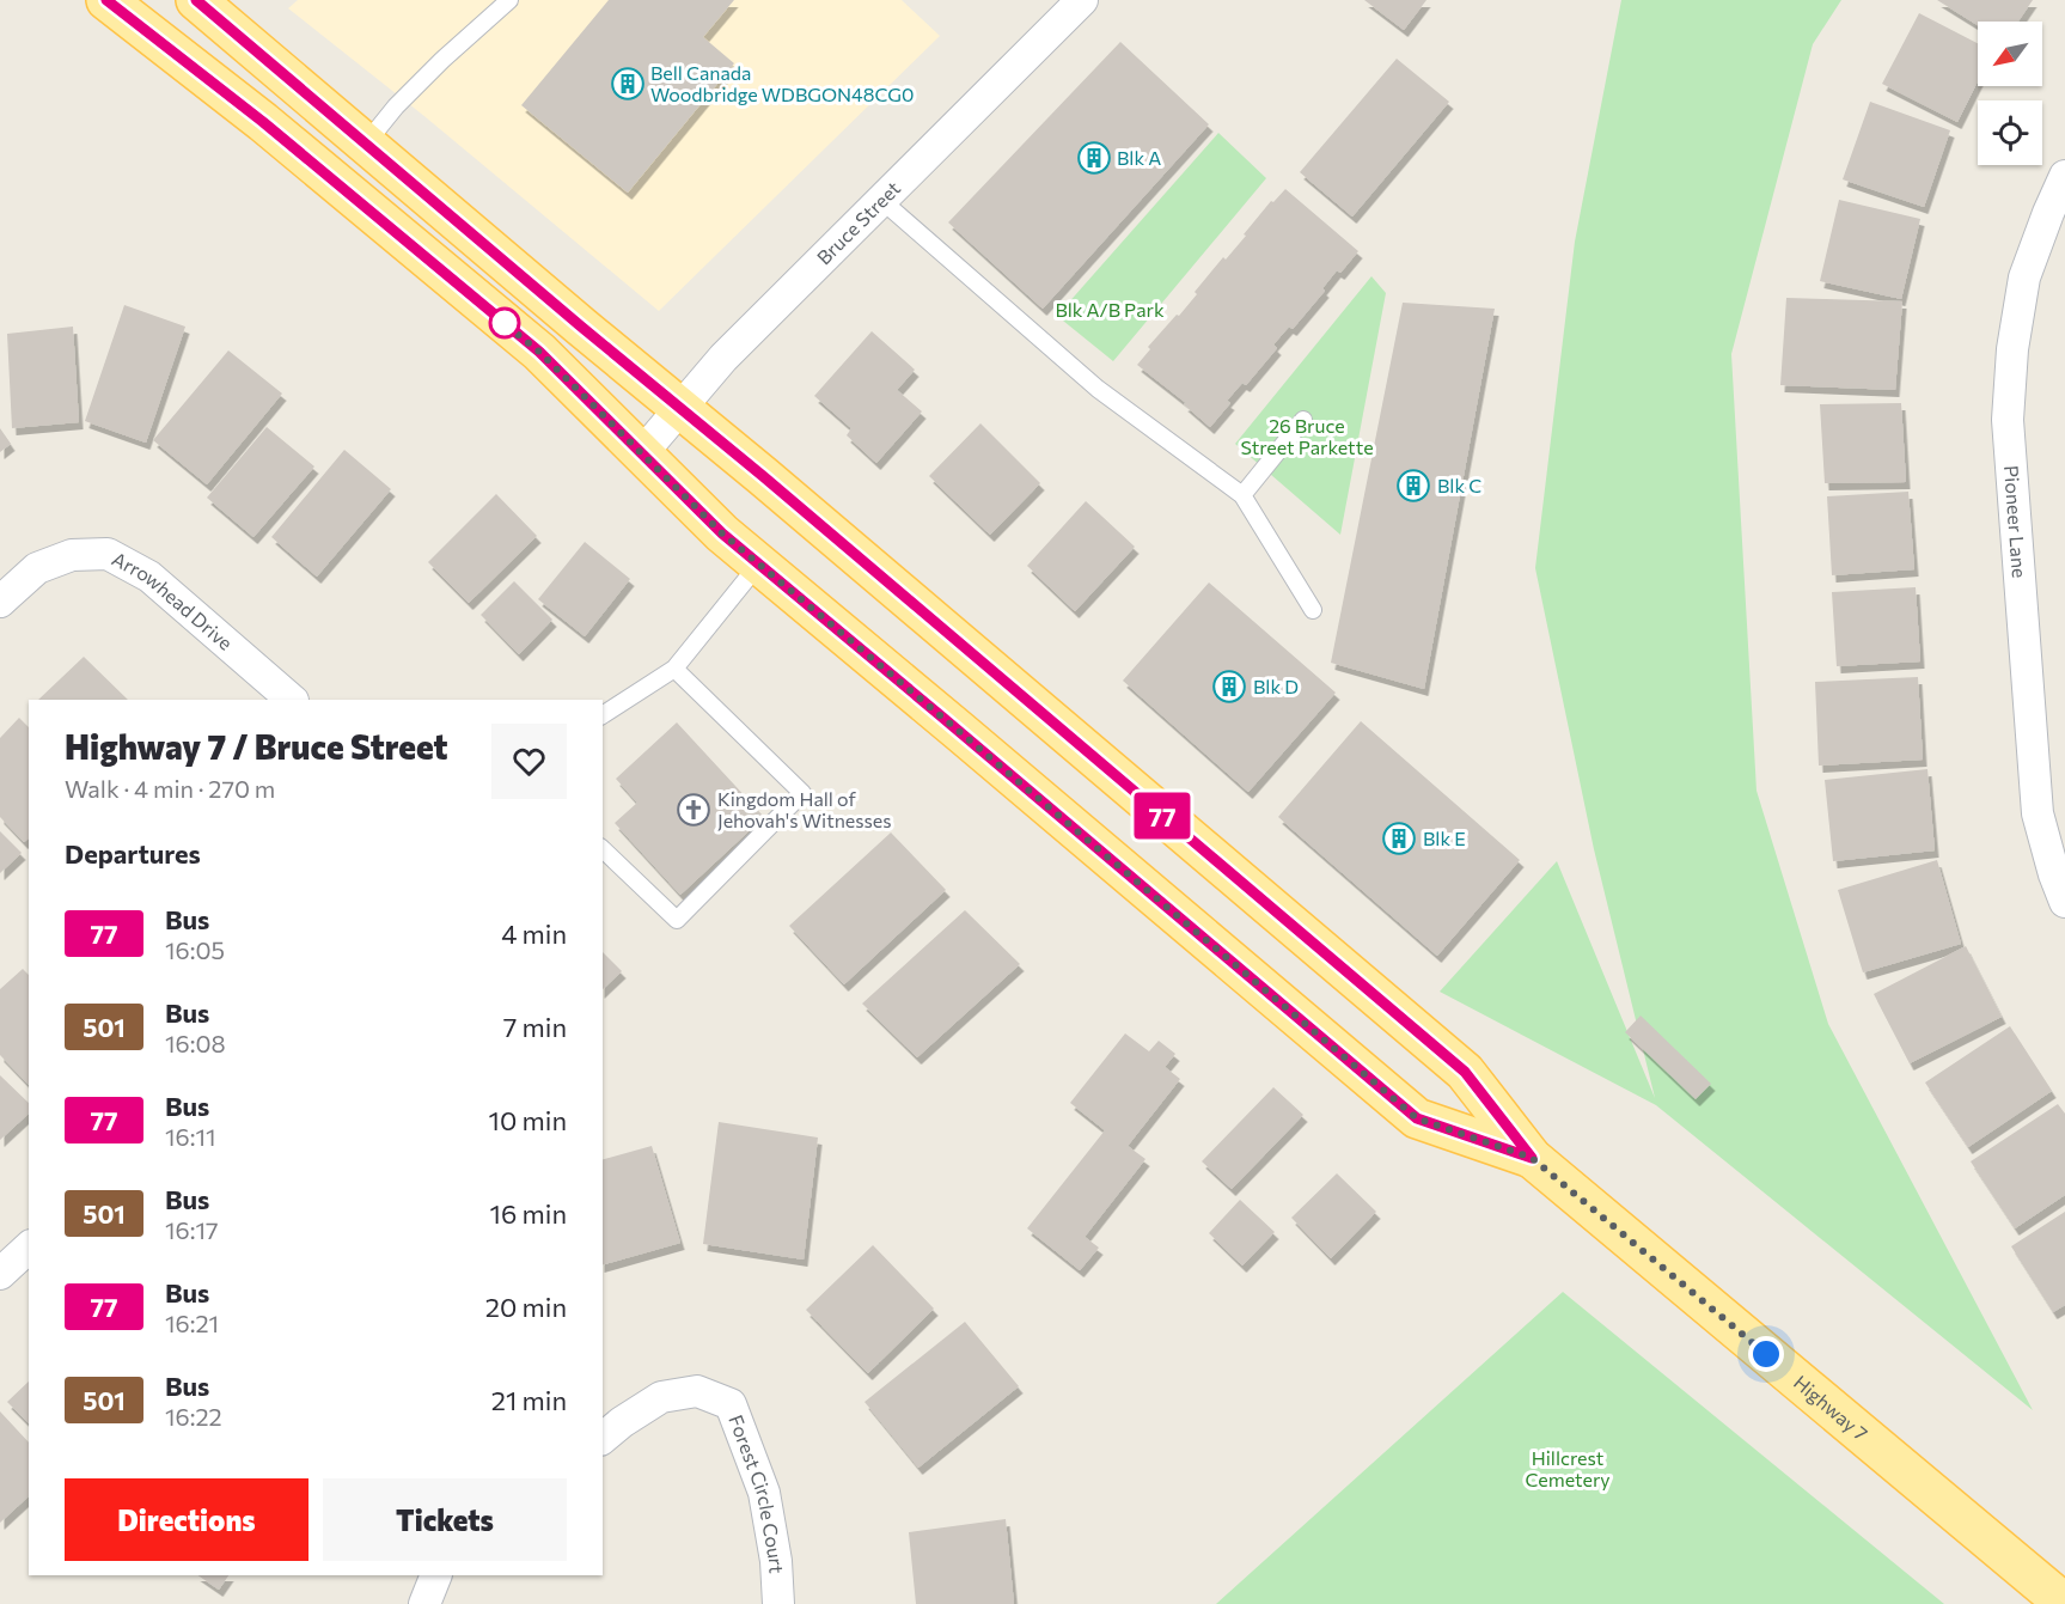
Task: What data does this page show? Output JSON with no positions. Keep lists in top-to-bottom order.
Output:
{
  "streets": {
    "main road": ["Highway 7"],
    "street": [
      "Bruce Street",
      "Pioneer Lane",
      "Arrowhead Drive",
      "Forest Circle Court"
    ]
  },
  "crossings": [
    ["Bruce Street", "Highway 7"]
  ],
  "parks": ["Blk A/B Park", "26 Bruce Street Parkette", "Hillcrest Cemetery"],
  "places": {
    "building": [
      "Bell Canada Woodbridge WDBGON48CG0",
      "Blk A",
      "Blk C",
      "Blk D",
      "Blk E"
    ],
    "church": ["Kingdom Hall of Jehovah's Witnesses"]
  },
  "lines": ["bus line 77"],
  "north": "bottom left",
  "page": {
    "on_map": "77",
    "heading": [
      ["Highway 7 / Bruce Street", "Walk · 4 min · 270 m"],
      "Departures"
    ],
    "list": [
      {
        "mark": "77",
        "name": "Bus",
        "note": "16:05",
        "value": "4 min"
      },
      {
        "mark": "501",
        "name": "Bus",
        "note": "16:08",
        "value": "7 min"
      },
      {
        "mark": "77",
        "name": "Bus",
        "note": "16:11",
        "value": "10 min"
      },
      {
        "mark": "501",
        "name": "Bus",
        "note": "16:17",
        "value": "16 min"
      },
      {
        "mark": "77",
        "name": "Bus",
        "note": "16:21",
        "value": "20 min"
      },
      {
        "mark": "501",
        "name": "Bus",
        "note": "16:22",
        "value": "21 min"
      }
    ],
    "buttons": ["Directions", "Tickets"]
  }
}
